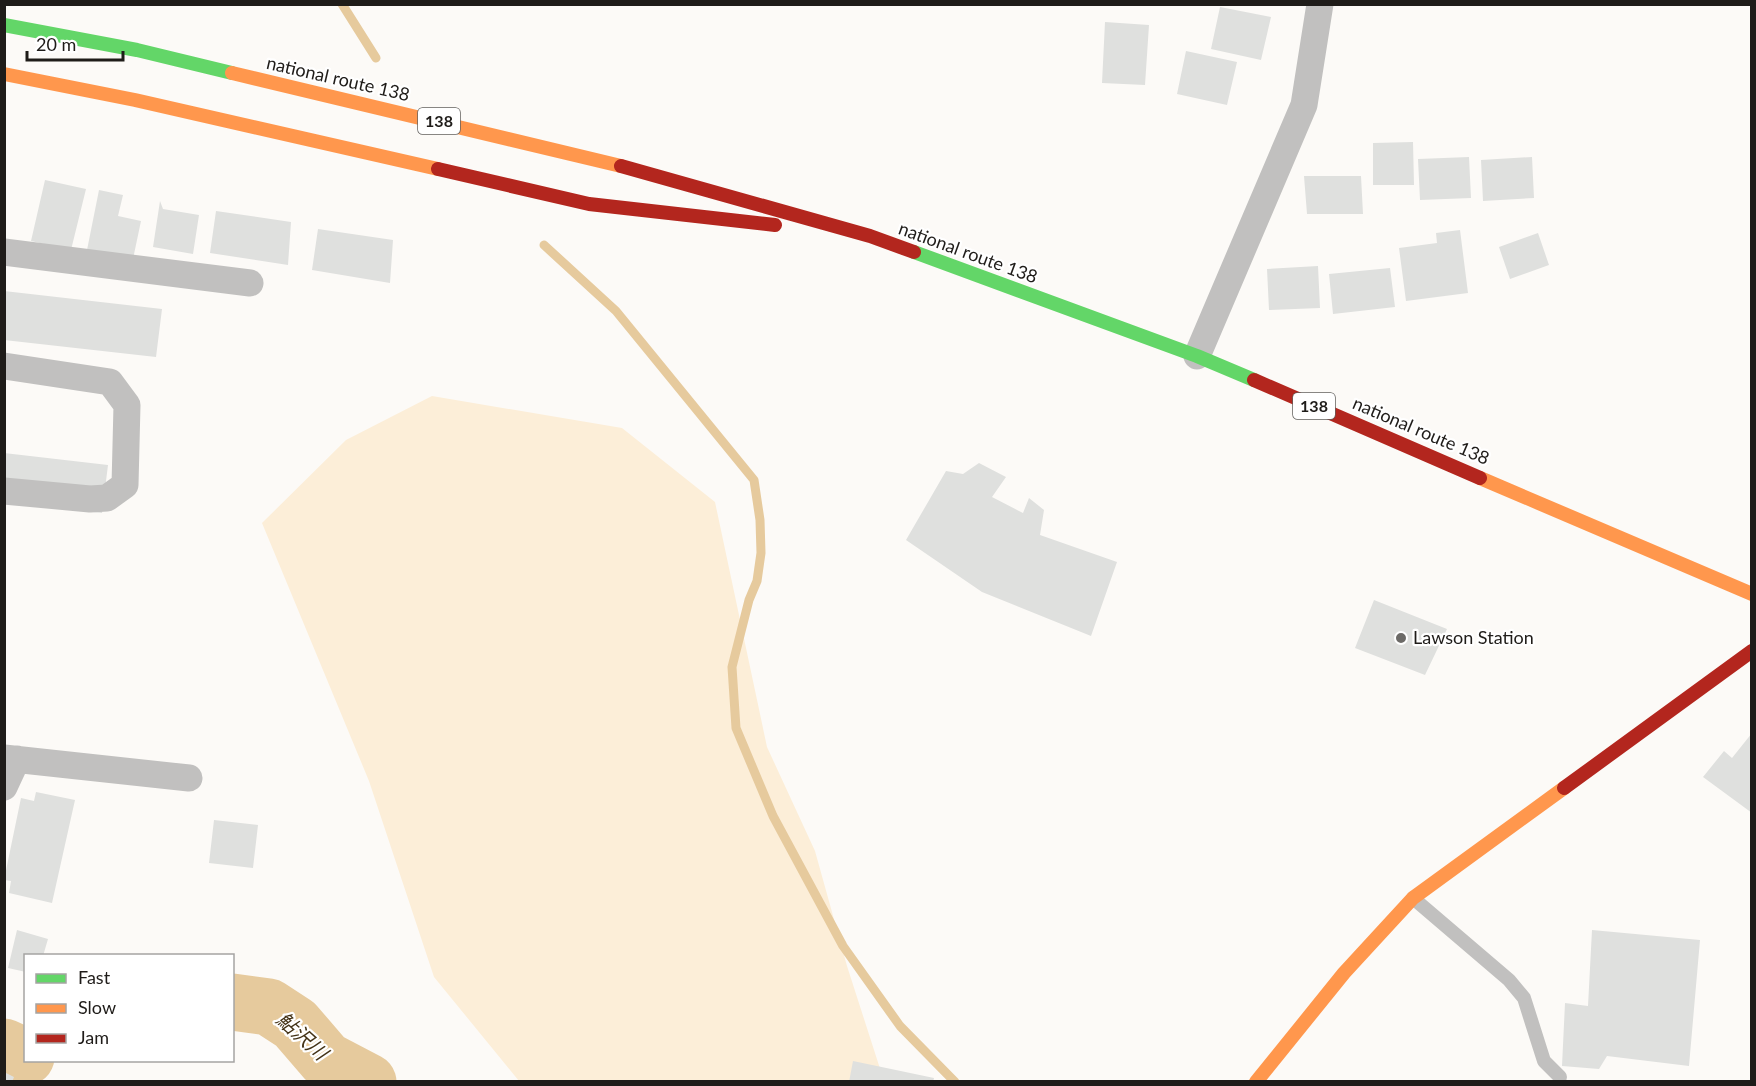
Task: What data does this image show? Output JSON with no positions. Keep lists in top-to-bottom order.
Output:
{
  "streets": {
    "main road": ["national route 138", "138"]
  },
  "water": ["鮎沢川"],
  "places": ["Lawson Station"],
  "legend": ["Fast", "Slow", "Jam"],
  "scale_bar": "20 m"
}
